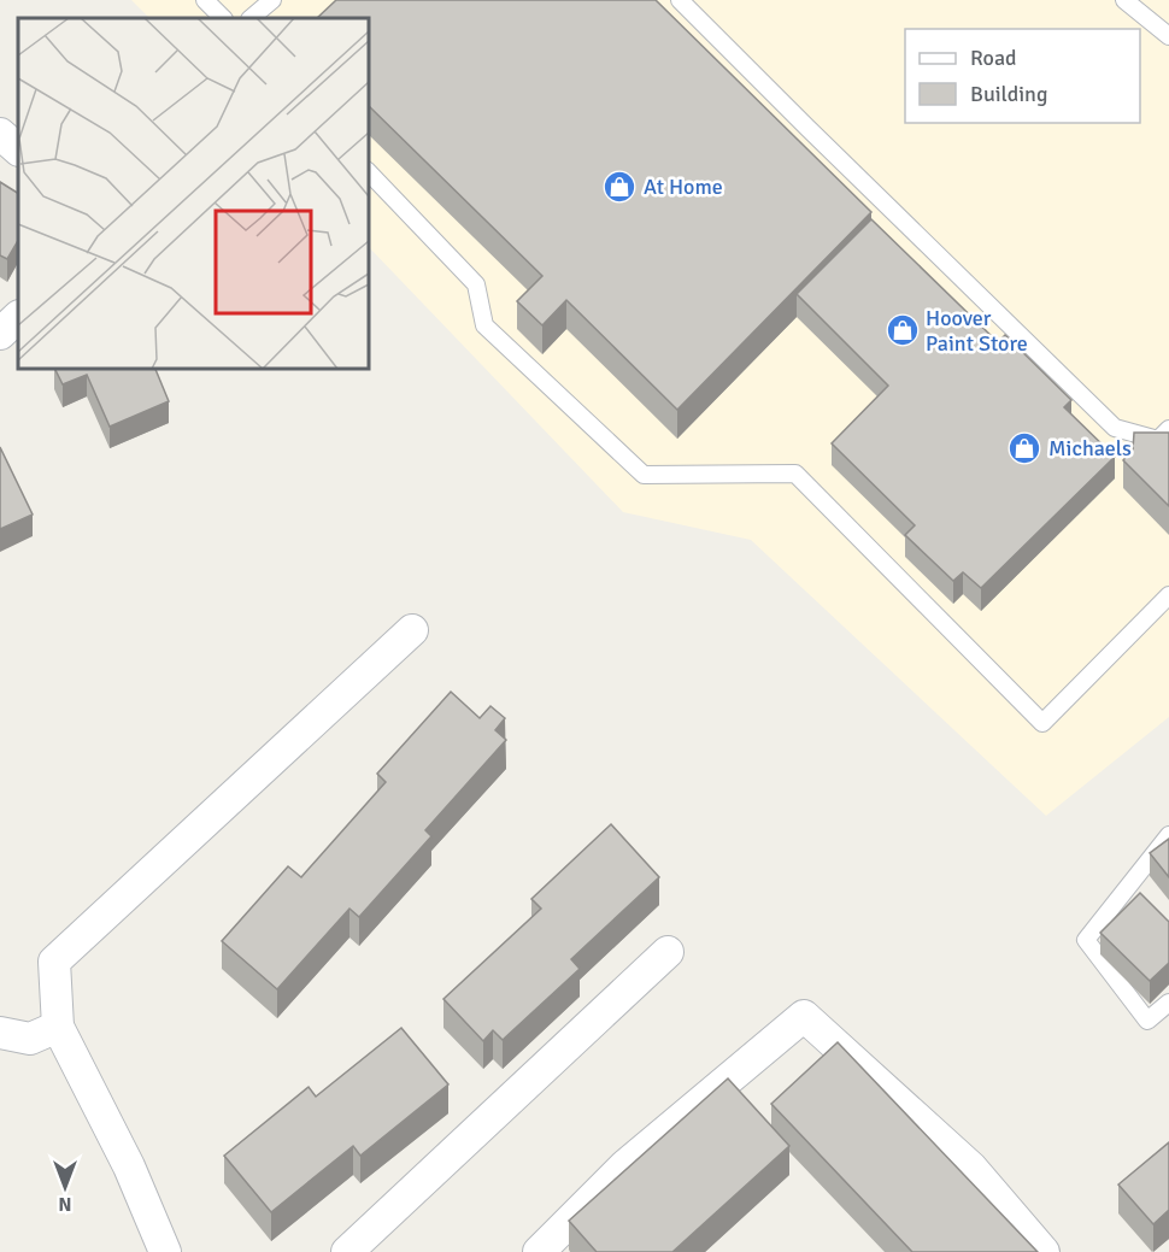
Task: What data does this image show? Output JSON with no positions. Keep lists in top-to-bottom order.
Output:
{
  "places": {
    "shop": ["At Home", "Hoover Paint Store", "Michaels"]
  },
  "legend": ["Road", "Building"],
  "north": "bottom"
}
